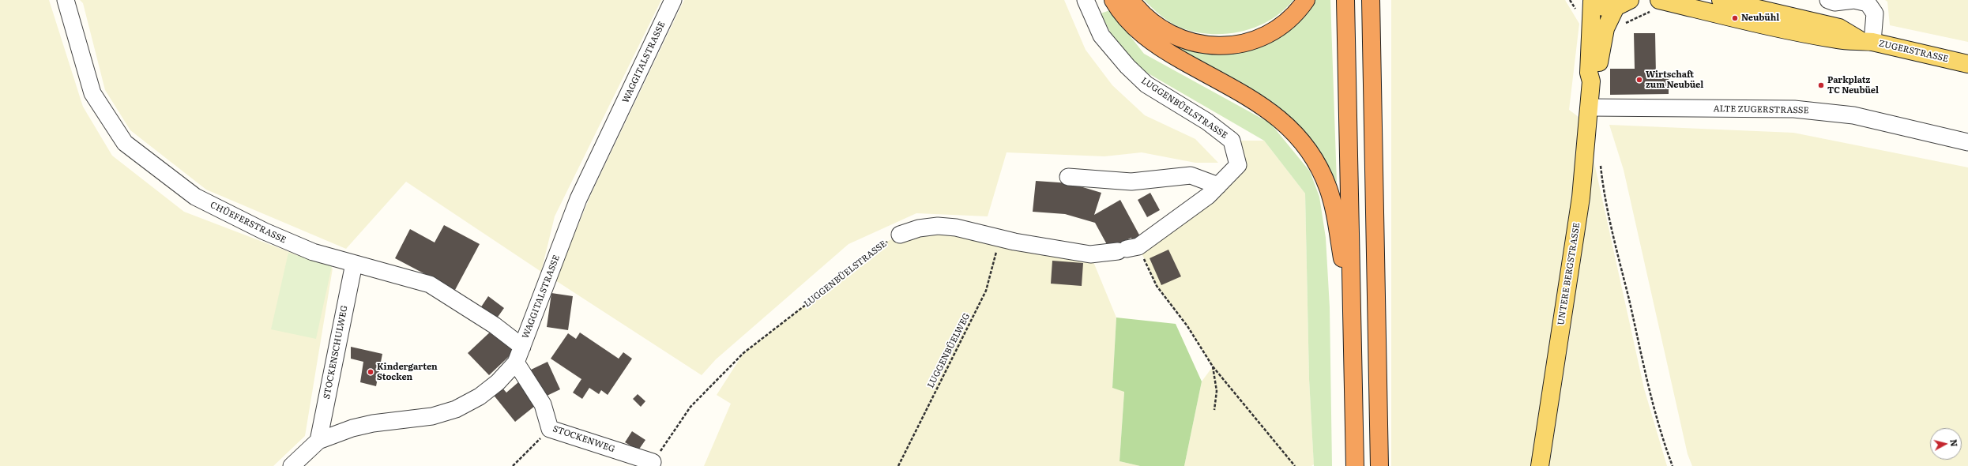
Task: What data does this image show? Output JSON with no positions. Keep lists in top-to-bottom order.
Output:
{
  "streets": {
    "main road": ["ZUGERSTRASSE", "UNTERE BERGSTRASSE"],
    "street": [
      "WAGGITALSTRASSE",
      "LUGGENBÜELSTRASSE",
      "ALTE ZUGERSTRASSE",
      "CHÜEFERSTRASSE",
      "STOCKENSCHULWEG",
      "STOCKENWEG"
    ],
    "path": ["LUGGENBÜELWEG"]
  },
  "crossings": [
    ["WAGGITALSTRASSE", "CHÜEFERSTRASSE"],
    ["WAGGITALSTRASSE", "STOCKENSCHULWEG"],
    ["WAGGITALSTRASSE", "STOCKENWEG"],
    ["LUGGENBÜELSTRASSE", "LUGGENBÜELWEG"],
    ["LUGGENBÜELSTRASSE", "STOCKENWEG"],
    ["ALTE ZUGERSTRASSE", "UNTERE BERGSTRASSE"],
    ["CHÜEFERSTRASSE", "STOCKENSCHULWEG"]
  ],
  "places": [
    "Neubühl",
    "Wirtschaft zum Neubüel",
    "Parkplatz TC Neubüel",
    "Kindergarten Stocken"
  ],
  "north": "right"
}
